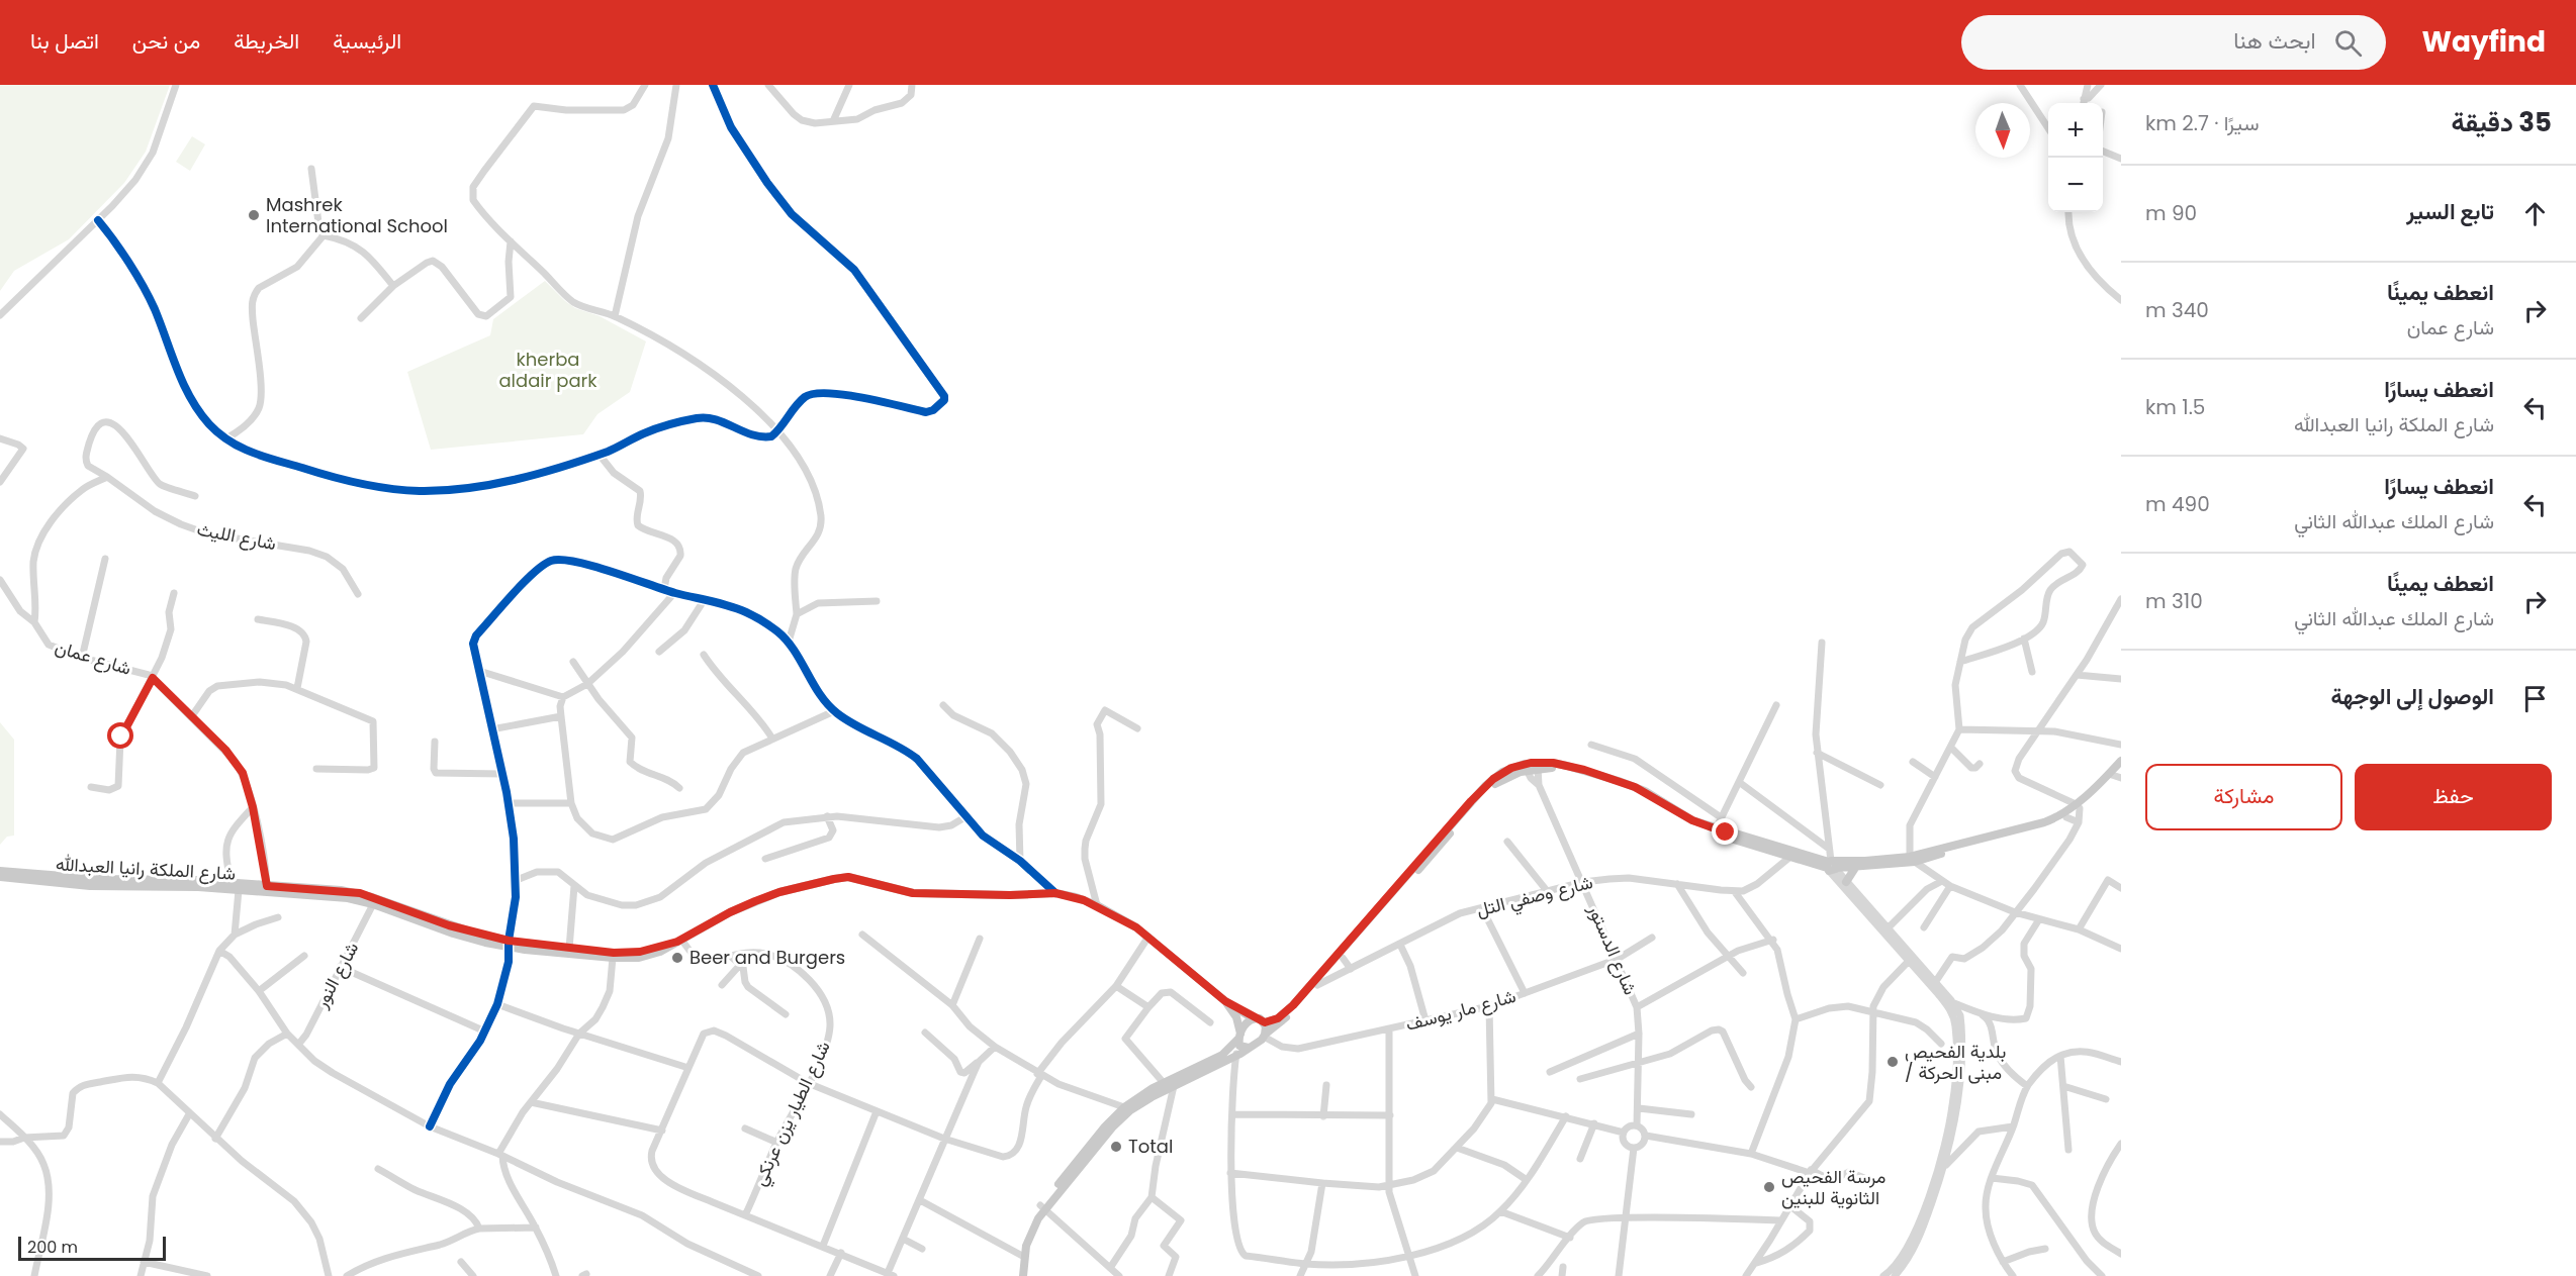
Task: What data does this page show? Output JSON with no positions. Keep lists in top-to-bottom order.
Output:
{
  "streets": {
    "main road": ["شارع الملكة رانيا العبدالله"],
    "street": [
      "شارع الليث",
      "شارع عمان",
      "شارع وصفي التل",
      "شارع الدستور",
      "شارع النور",
      "شارع مار يوسف",
      "شارع الطيار يزن عرنكي"
    ]
  },
  "crossings": [
    ["شارع عمان", "شارع الملكة رانيا العبدالله"],
    ["شارع الملكة رانيا العبدالله", "شارع النور"],
    ["شارع الملكة رانيا العبدالله", "شارع الطيار يزن عرنكي"],
    ["شارع وصفي التل", "شارع الدستور"],
    ["شارع الدستور", "شارع مار يوسف"]
  ],
  "parks": ["kherba aldair park"],
  "places": [
    "Mashrek International School",
    "Beer and Burgers",
    "بلدية الفحيص / مبنى الحركة",
    "Total",
    "مرسة الفحيص الثانوية للبنين"
  ],
  "scale_bar": "200 m",
  "north": "bottom",
  "page": {
    "header": "Wayfind",
    "search": "ابحث هنا",
    "nav": [
      "الرئيسية",
      "الخريطة",
      "من نحن",
      "اتصل بنا"
    ],
    "heading": ["35 دقيقة", "سيرًا · 2.7 km"],
    "map_buttons": ["+", "−"],
    "list": [
      ["تابع السير", "90 m"],
      ["انعطف يمينًا", "شارع عمان", "340 m"],
      ["انعطف يسارًا", "شارع الملكة رانيا العبدالله", "1.5 km"],
      ["انعطف يسارًا", "شارع الملك عبدالله الثاني", "490 m"],
      ["انعطف يمينًا", "شارع الملك عبدالله الثاني", "310 m"],
      "الوصول إلى الوجهة"
    ],
    "buttons": ["حفظ", "مشاركة"],
    "scale": "200 m"
  }
}
